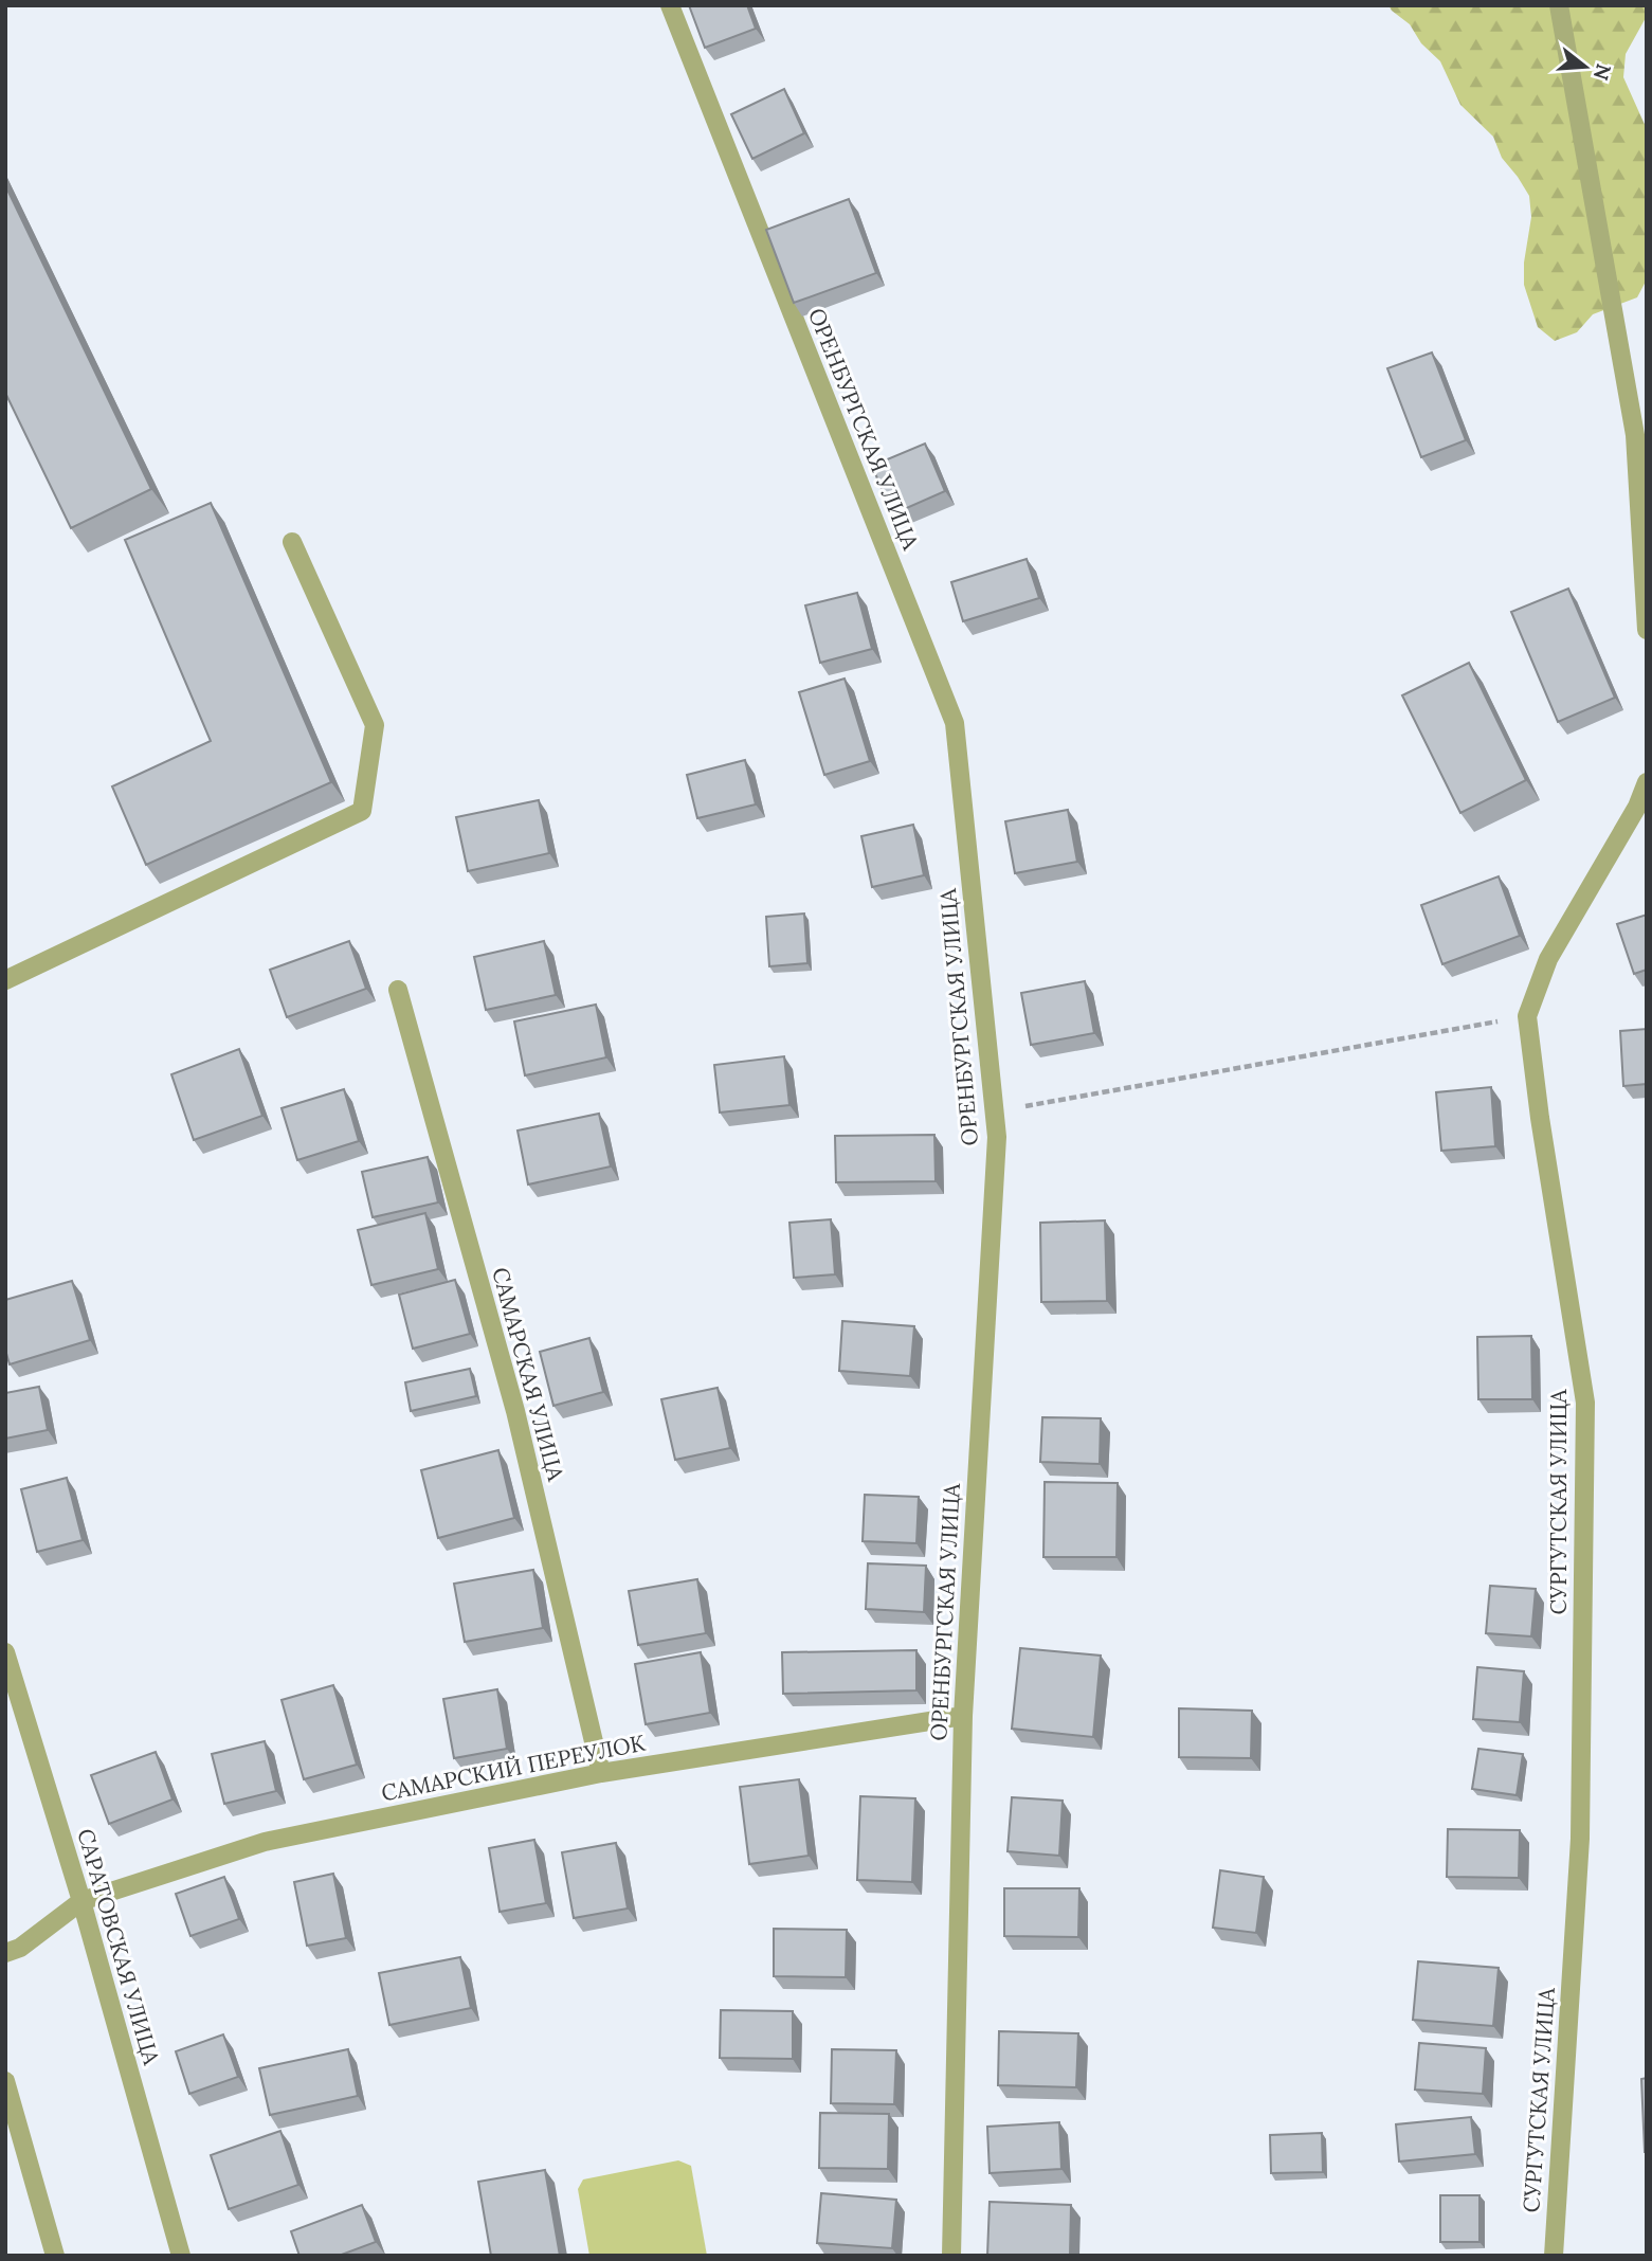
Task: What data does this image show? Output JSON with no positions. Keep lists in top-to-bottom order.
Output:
{
  "streets": {
    "street": [
      "ОРЕНБУРГСКАЯ УЛИЦА",
      "САМАРСКАЯ УЛИЦА",
      "СУРГУТСКАЯ УЛИЦА",
      "САМАРСКИЙ ПЕРЕУЛОК",
      "САРАТОВСКАЯ УЛИЦА"
    ]
  },
  "crossings": [
    ["ОРЕНБУРГСКАЯ УЛИЦА", "САМАРСКИЙ ПЕРЕУЛОК"],
    ["САМАРСКАЯ УЛИЦА", "САМАРСКИЙ ПЕРЕУЛОК"],
    ["САМАРСКИЙ ПЕРЕУЛОК", "САРАТОВСКАЯ УЛИЦА"]
  ],
  "north": "right"
}
